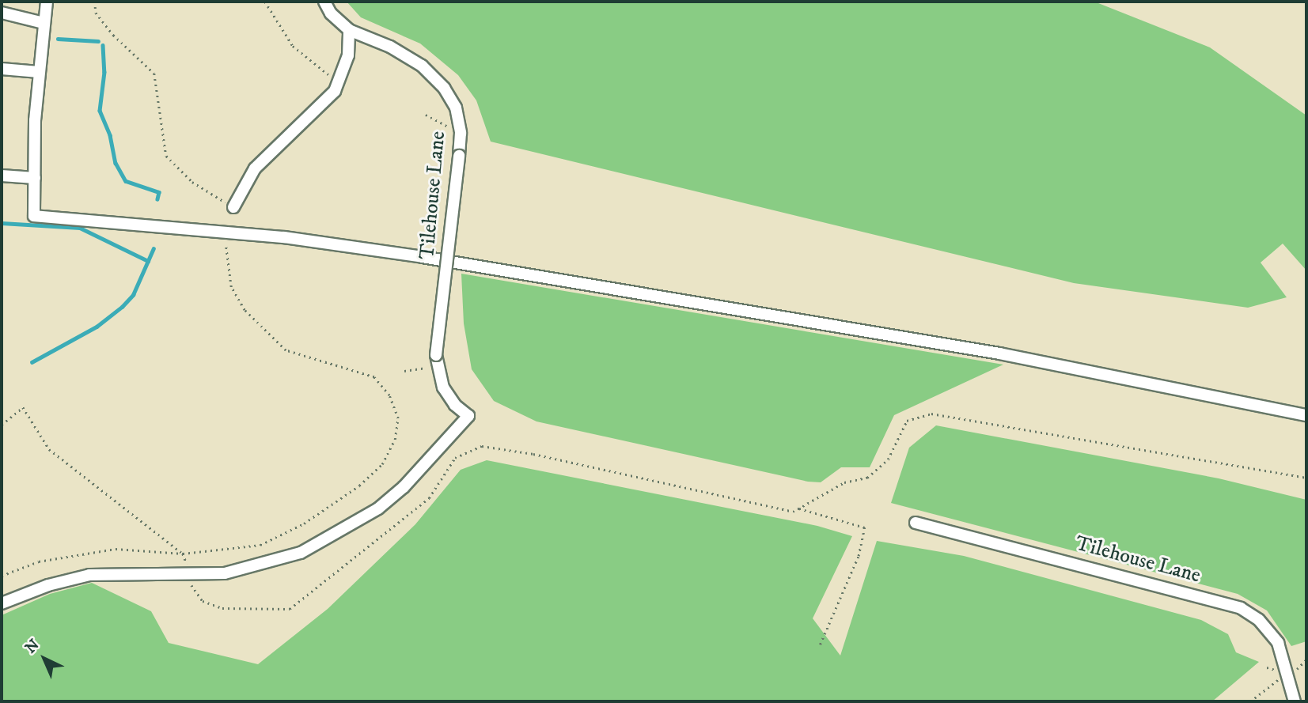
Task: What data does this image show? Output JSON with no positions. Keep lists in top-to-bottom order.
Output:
{
  "streets": {
    "street": ["Tilehouse Lane"]
  },
  "north": "top left"
}
